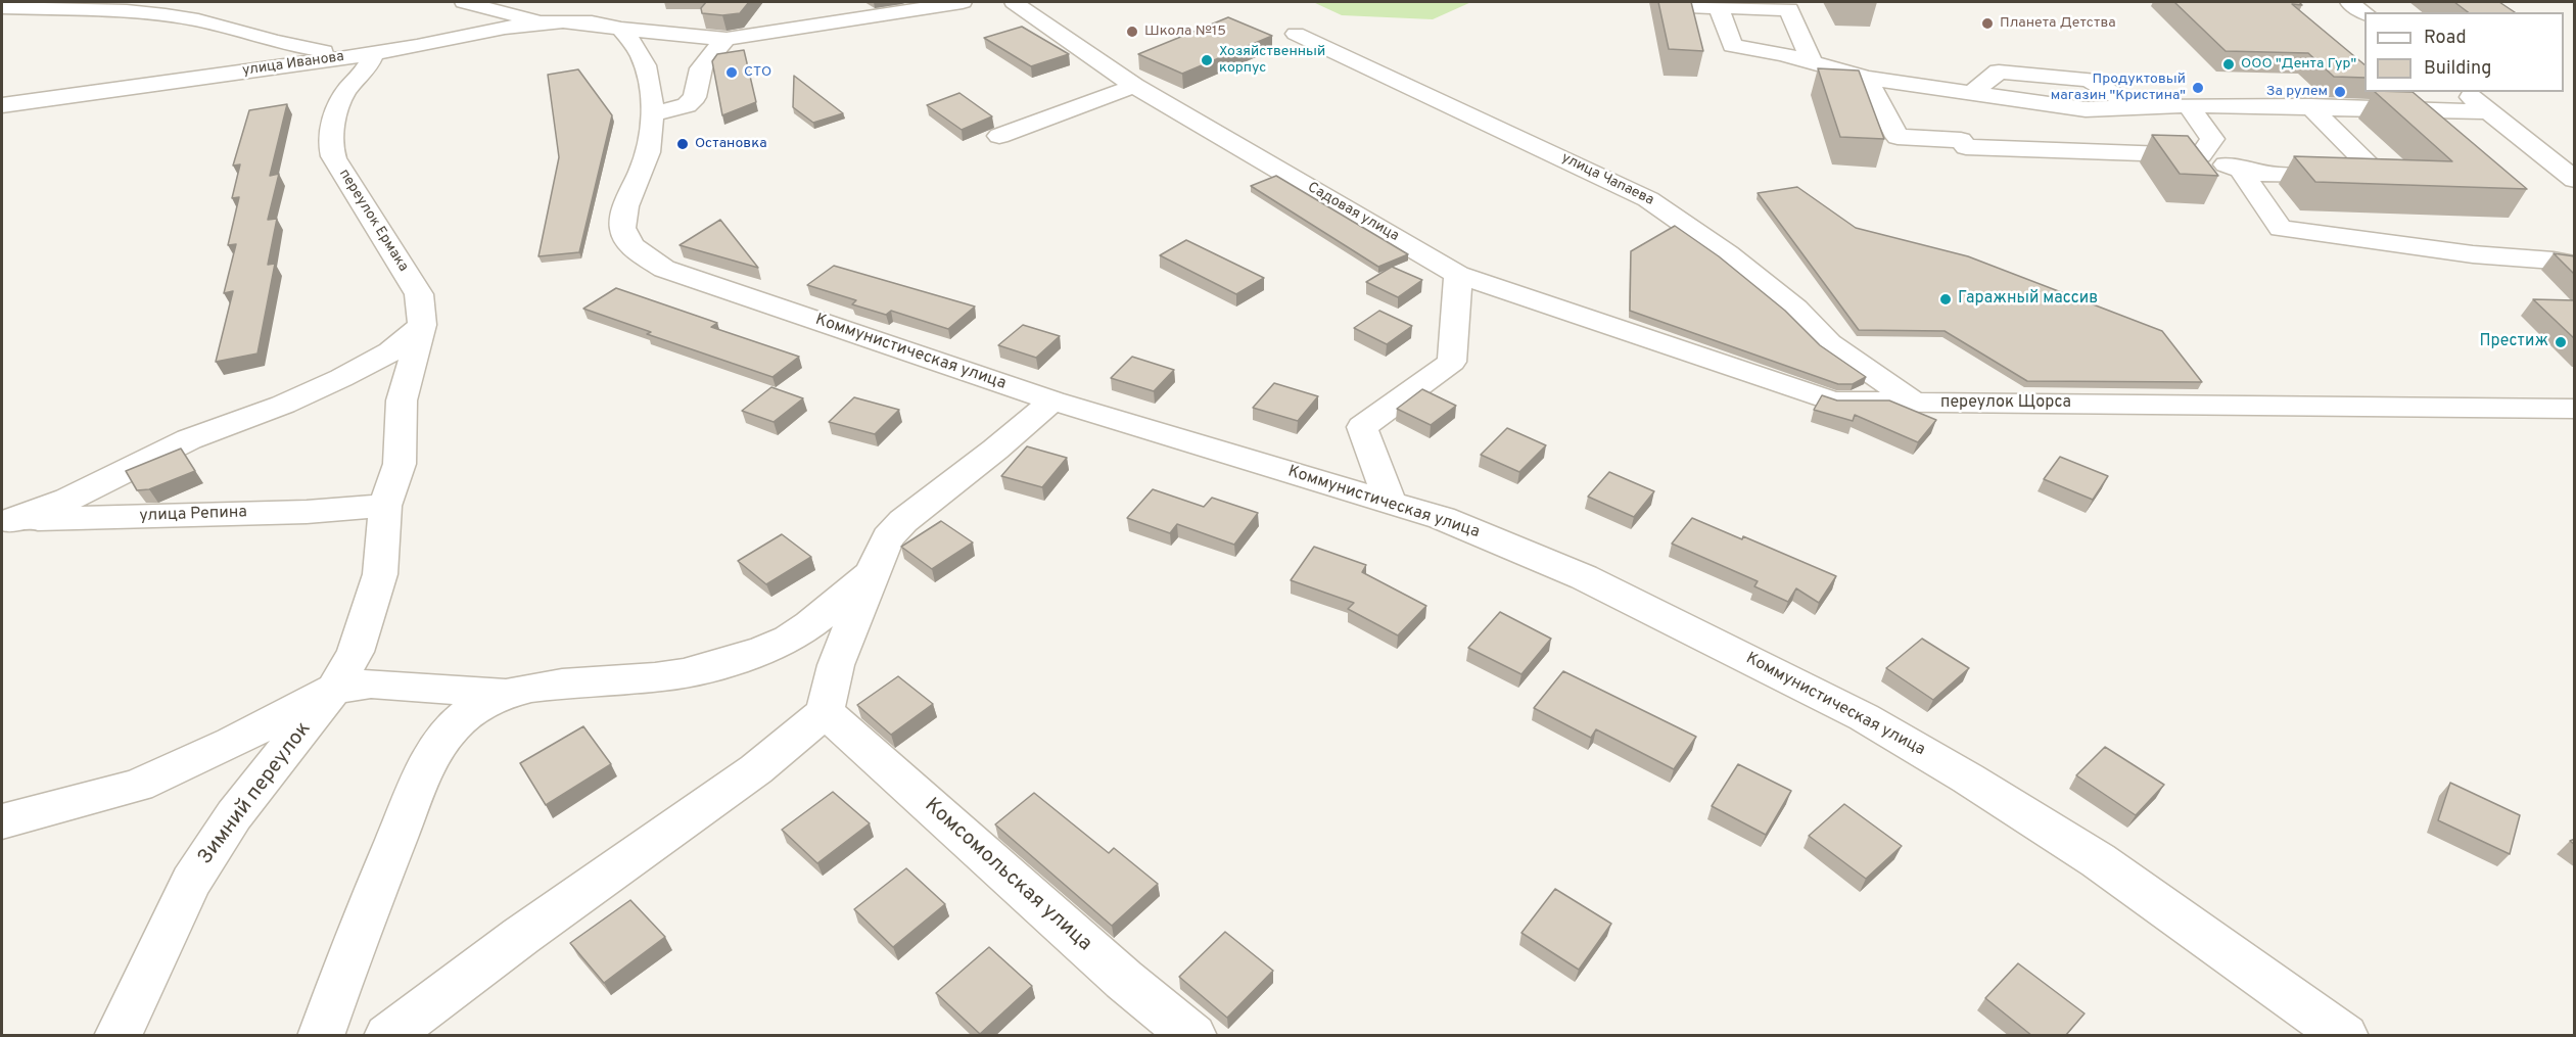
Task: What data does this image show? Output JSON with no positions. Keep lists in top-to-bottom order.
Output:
{
  "streets": {
    "street": [
      "улица Иванова",
      "улица Чапаева",
      "Садовая улица",
      "переулок Ермака",
      "Коммунистическая улица",
      "переулок Щорса",
      "улица Репина",
      "Зимний переулок",
      "Комсомольская улица"
    ]
  },
  "crossings": [
    ["улица Иванова", "переулок Ермака"],
    ["улица Иванова", "Коммунистическая улица"],
    ["улица Чапаева", "переулок Щорса"],
    ["Садовая улица", "переулок Щорса"],
    ["переулок Ермака", "Зимний переулок"],
    ["улица Репина", "Зимний переулок"]
  ],
  "places": [
    "Планета Детства",
    "Школа №15",
    "Хозяйственный корпус",
    "ООО \"Дента Гур\"",
    "СТО",
    "Продуктовый магазин \"Кристина\"",
    "За рулем",
    "Остановка",
    "Гаражный массив",
    "Престиж"
  ],
  "legend": ["Road", "Building"]
}
